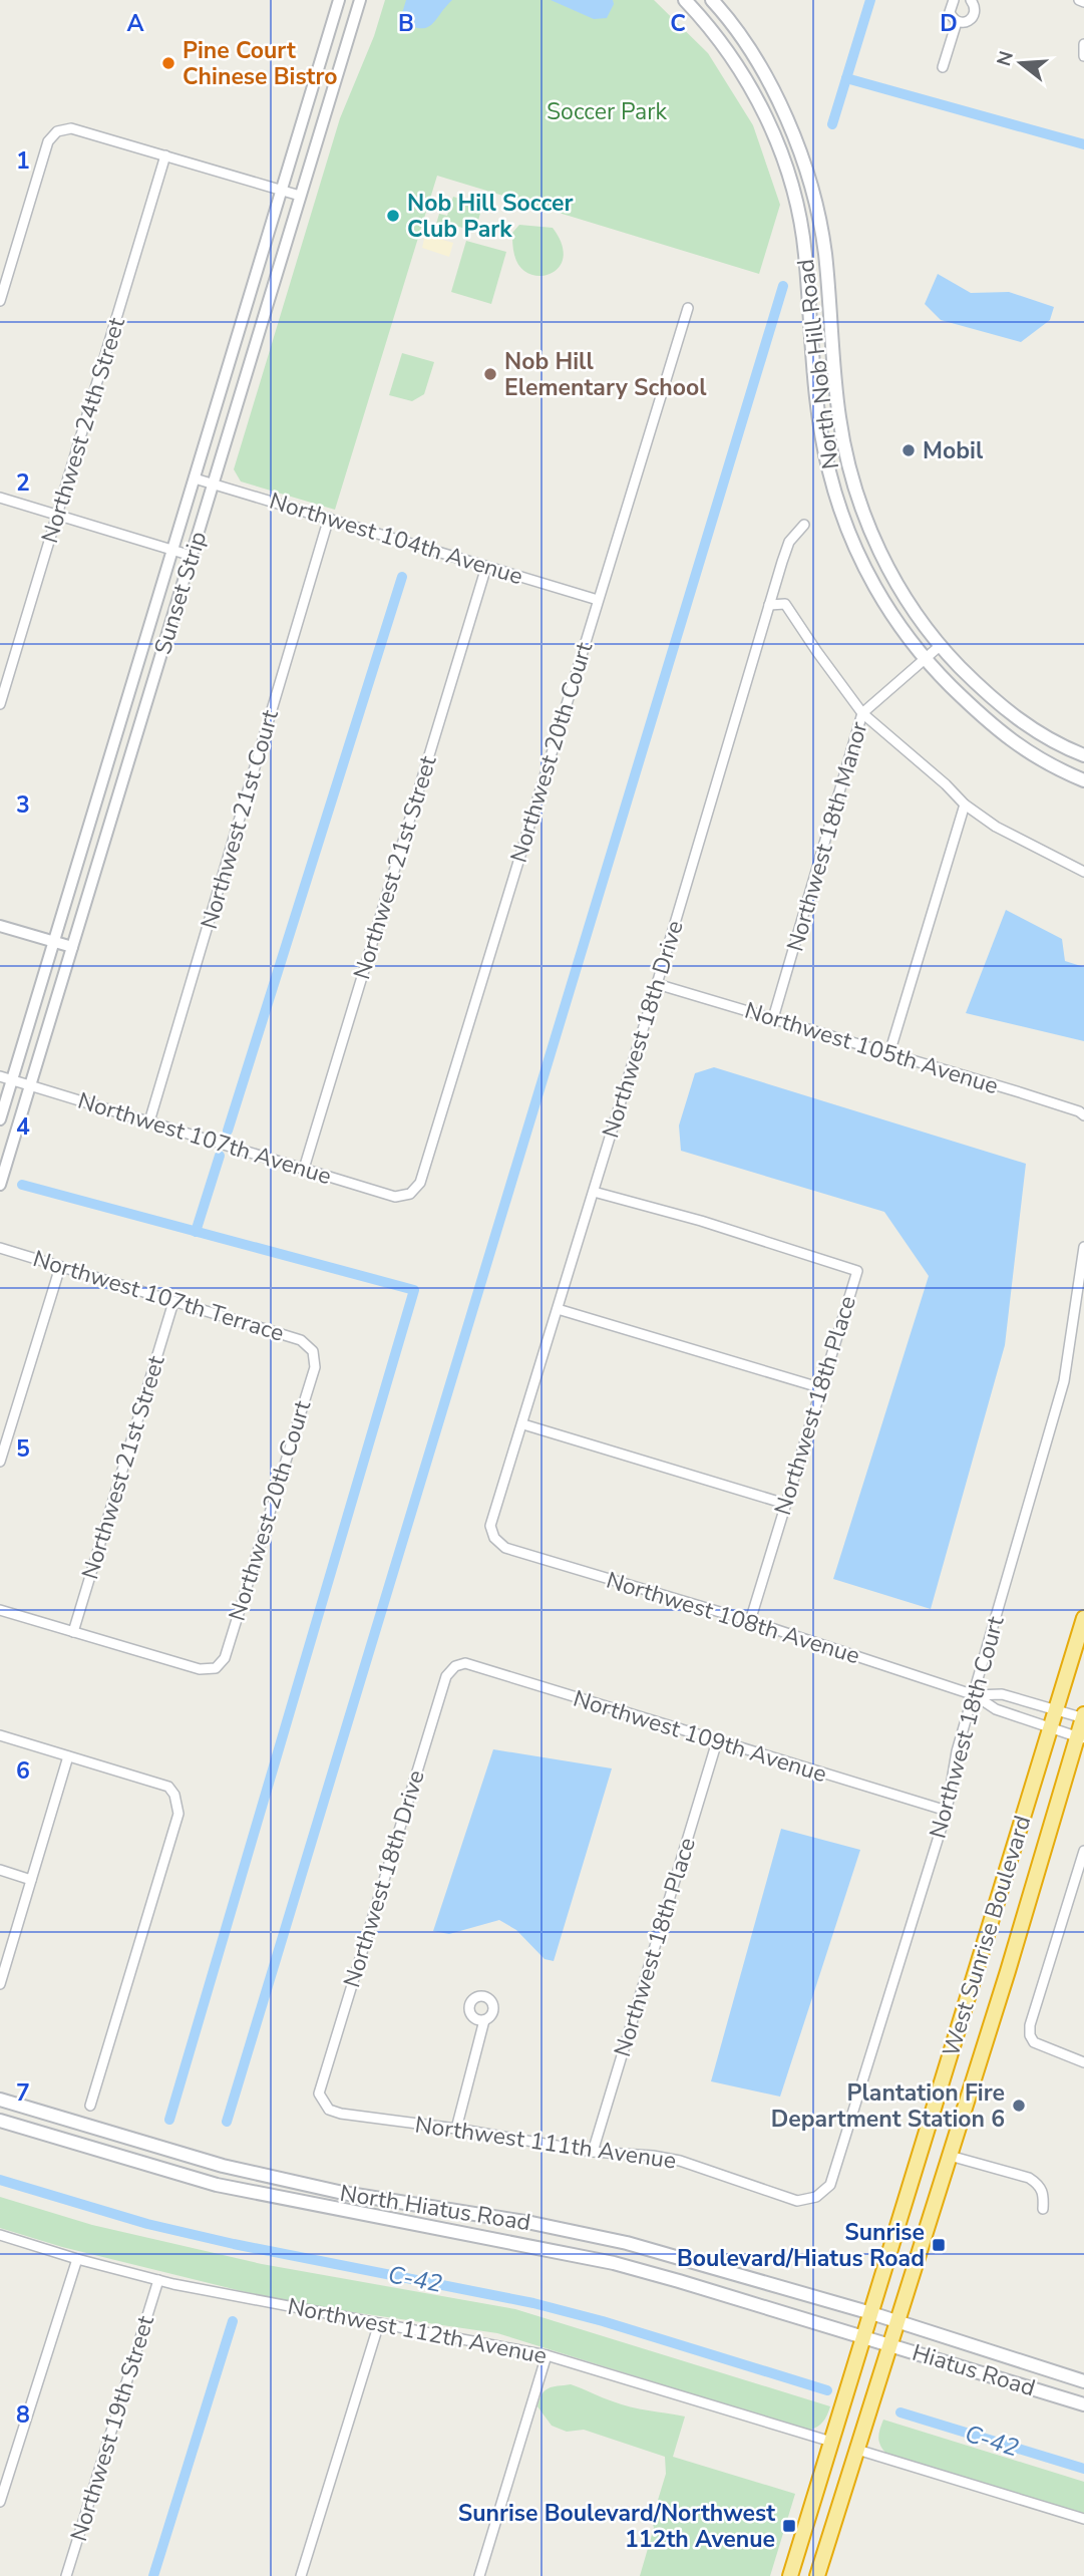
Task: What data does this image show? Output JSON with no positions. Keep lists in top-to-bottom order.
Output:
{
  "streets": {
    "highway": ["West Sunrise Boulevard"],
    "main road": ["North Nob Hill Road", "North Hiatus Road", "Hiatus Road"],
    "street": [
      "Northwest 24th Street",
      "Northwest 104th Avenue",
      "Sunset Strip",
      "Northwest 20th Court",
      "Northwest 21st Court",
      "Northwest 18th Manor",
      "Northwest 21st Street",
      "Northwest 18th Drive",
      "Northwest 105th Avenue",
      "Northwest 107th Avenue",
      "Northwest 107th Terrace",
      "Northwest 18th Place",
      "Northwest 108th Avenue",
      "Northwest 18th Court",
      "Northwest 109th Avenue",
      "Northwest 111th Avenue",
      "Northwest 112th Avenue",
      "Northwest 19th Street"
    ]
  },
  "crossings": [
    ["North Nob Hill Road", "Northwest 18th Manor"],
    ["Northwest 104th Avenue", "Sunset Strip"],
    ["Northwest 104th Avenue", "Northwest 20th Court"],
    ["Northwest 104th Avenue", "Northwest 21st Court"],
    ["Northwest 104th Avenue", "Northwest 21st Street"],
    ["Sunset Strip", "Northwest 107th Avenue"],
    ["Northwest 20th Court", "Northwest 21st Street"],
    ["Northwest 20th Court", "Northwest 107th Avenue"],
    ["Northwest 20th Court", "Northwest 107th Terrace"],
    ["Northwest 21st Court", "Northwest 107th Avenue"],
    ["Northwest 18th Manor", "Northwest 105th Avenue"],
    ["Northwest 21st Street", "Northwest 107th Avenue"],
    ["Northwest 21st Street", "Northwest 107th Terrace"],
    ["Northwest 18th Drive", "Northwest 105th Avenue"],
    ["Northwest 18th Drive", "Northwest 18th Place"],
    ["Northwest 18th Drive", "Northwest 108th Avenue"],
    ["Northwest 18th Drive", "Northwest 109th Avenue"],
    ["Northwest 18th Drive", "Northwest 111th Avenue"],
    ["Northwest 18th Place", "Northwest 108th Avenue"],
    ["Northwest 18th Place", "Northwest 109th Avenue"],
    ["Northwest 18th Place", "Northwest 111th Avenue"],
    ["Northwest 108th Avenue", "Northwest 18th Court"],
    ["Northwest 108th Avenue", "West Sunrise Boulevard"],
    ["Northwest 18th Court", "Northwest 109th Avenue"],
    ["Northwest 18th Court", "Northwest 111th Avenue"],
    ["West Sunrise Boulevard", "North Hiatus Road"],
    ["West Sunrise Boulevard", "Northwest 112th Avenue"],
    ["West Sunrise Boulevard", "Hiatus Road"],
    ["North Hiatus Road", "Hiatus Road"],
    ["Northwest 112th Avenue", "Northwest 19th Street"]
  ],
  "water": ["C-42"],
  "parks": ["Soccer Park"],
  "places": {
    "other": [
      "Pine Court Chinese Bistro",
      "Nob Hill Soccer Club Park",
      "Nob Hill Elementary School",
      "Mobil",
      "Plantation Fire Department Station 6"
    ],
    "transit": ["Sunrise Boulevard/Hiatus Road", "Sunrise Boulevard/Northwest 112th Avenue"]
  },
  "north": "left",
  "grid": {
    "columns": [
      "A",
      "B",
      "C",
      "D"
    ],
    "rows": [
      "1",
      "2",
      "3",
      "4",
      "5",
      "6",
      "7",
      "8"
    ]
  }
}
